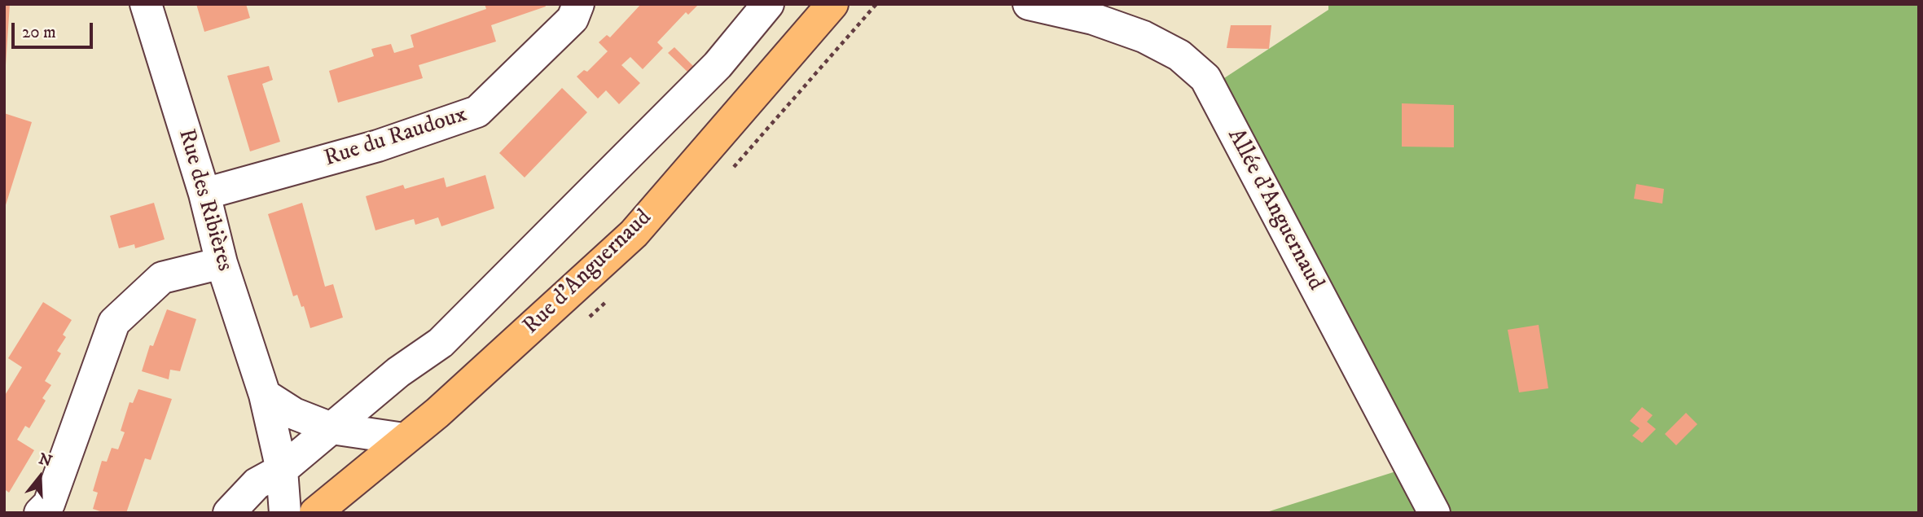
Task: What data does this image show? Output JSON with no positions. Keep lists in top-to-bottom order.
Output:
{
  "streets": {
    "main road": ["Rue d'Anguernaud"],
    "street": ["Rue du Raudoux", "Rue des Ribières", "Allée d'Anguernaud"]
  },
  "crossings": [
    ["Rue du Raudoux", "Rue des Ribières"]
  ],
  "scale_bar": "20 m",
  "north": "top"
}
